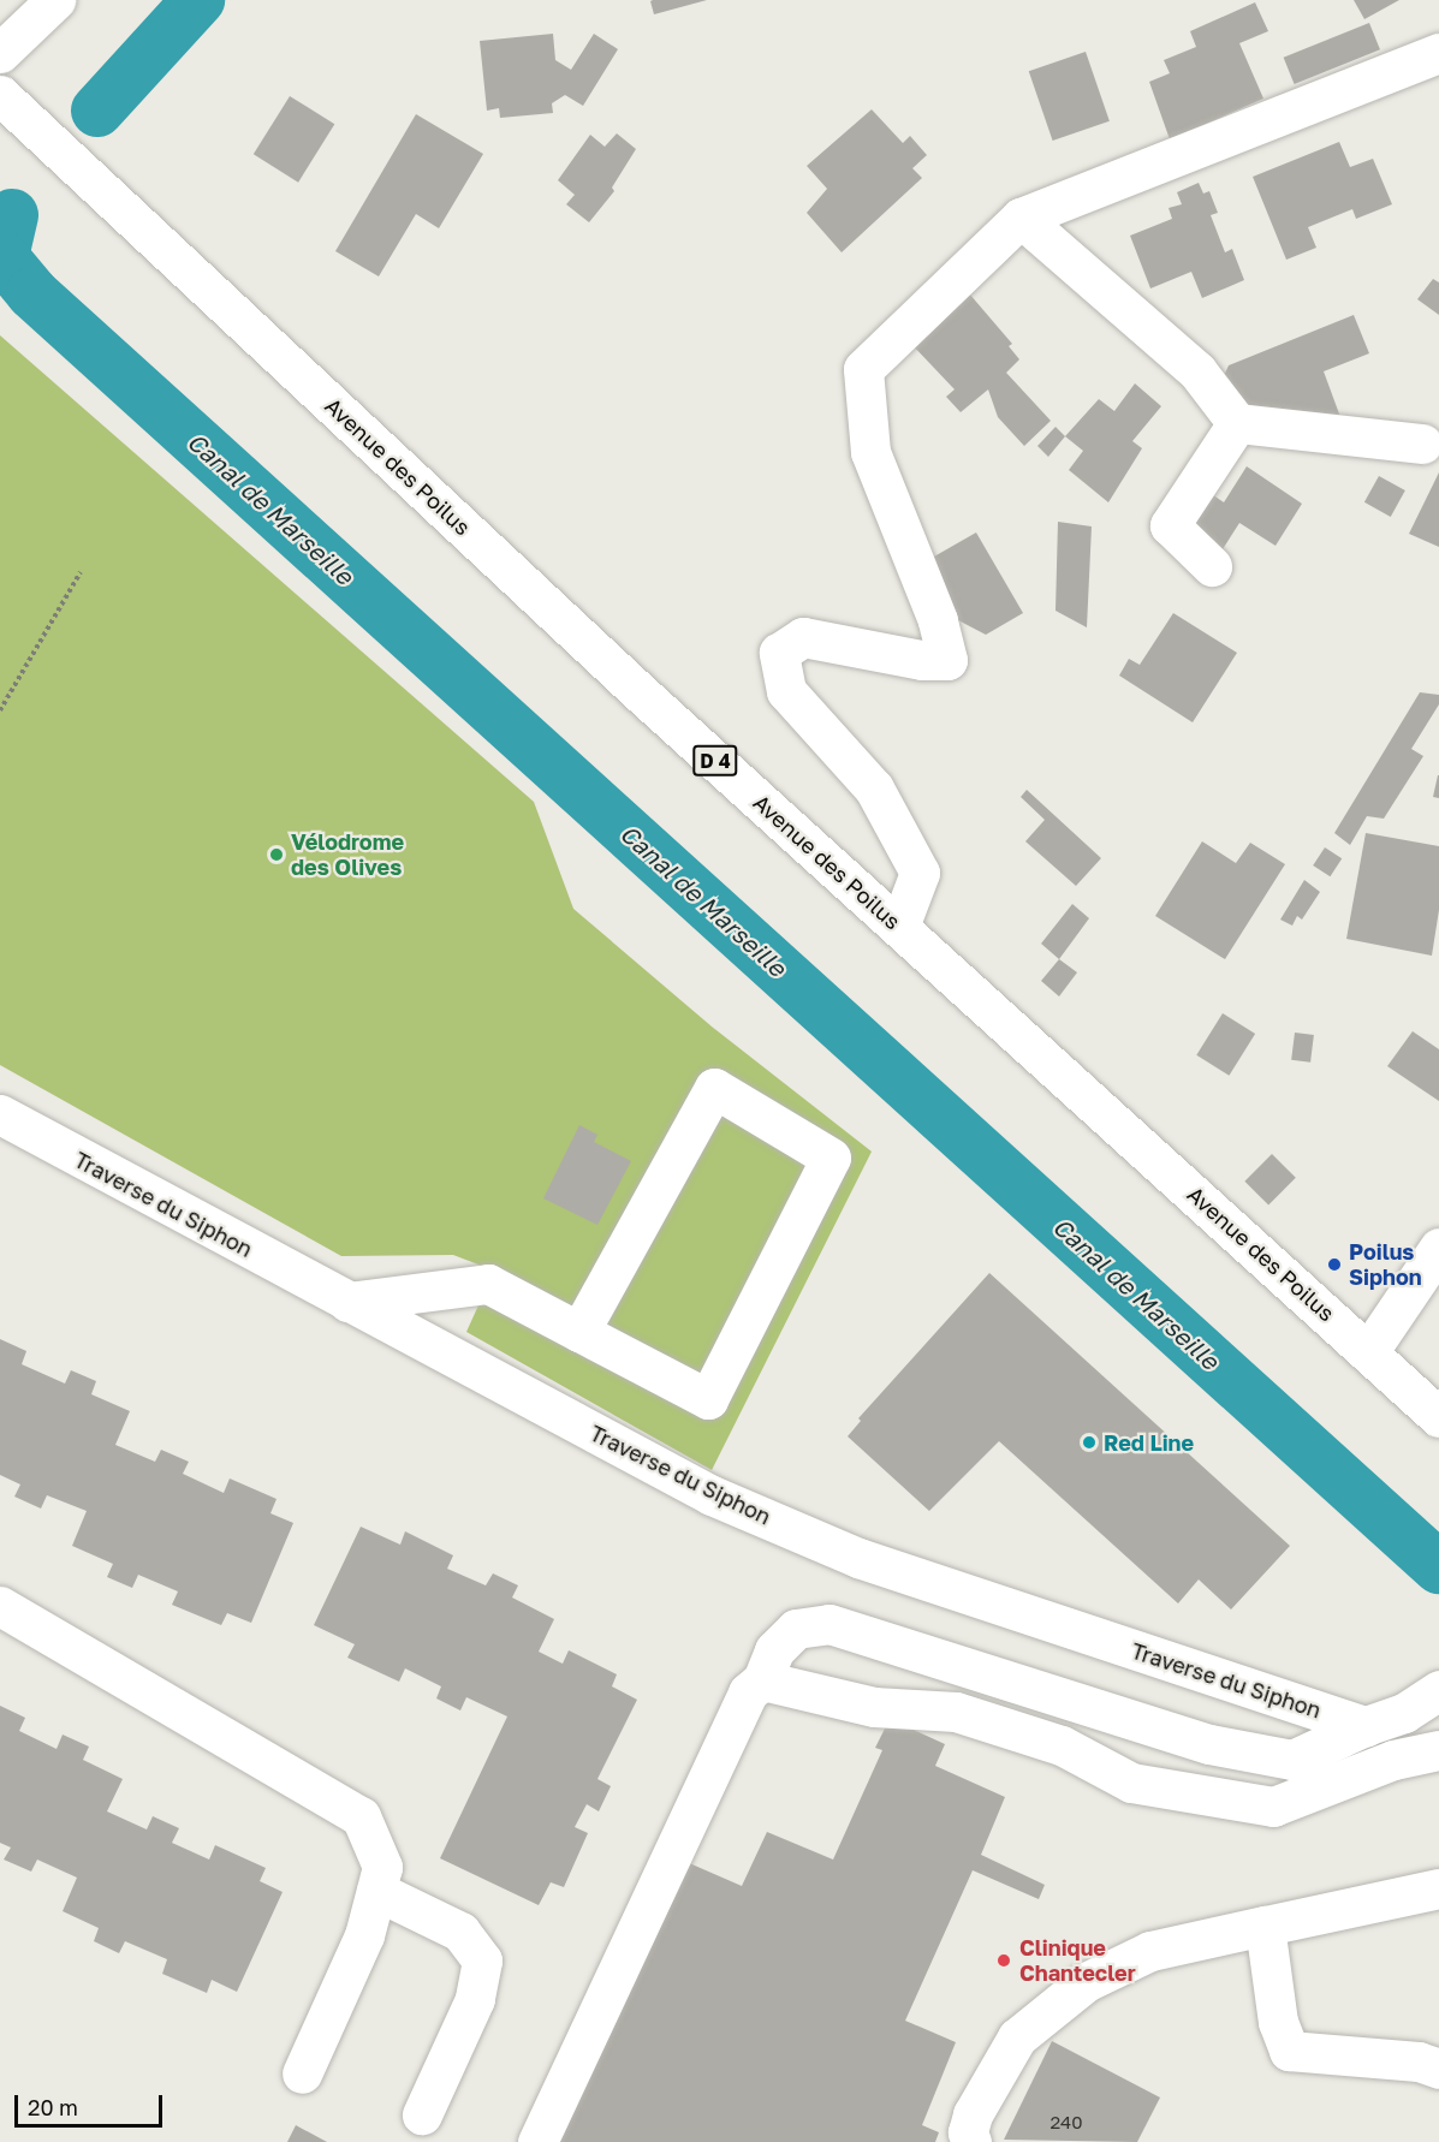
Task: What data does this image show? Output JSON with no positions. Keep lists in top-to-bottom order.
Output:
{
  "streets": {
    "street": ["Avenue des Poilus", "D 4", "Traverse du Siphon"]
  },
  "water": ["Canal de Marseille"],
  "places": [
    "Vélodrome des Olives",
    "Poilus Siphon",
    "Red Line",
    "Clinique Chantecler"
  ],
  "house_numbers": ["240"],
  "scale_bar": "20 m"
}
